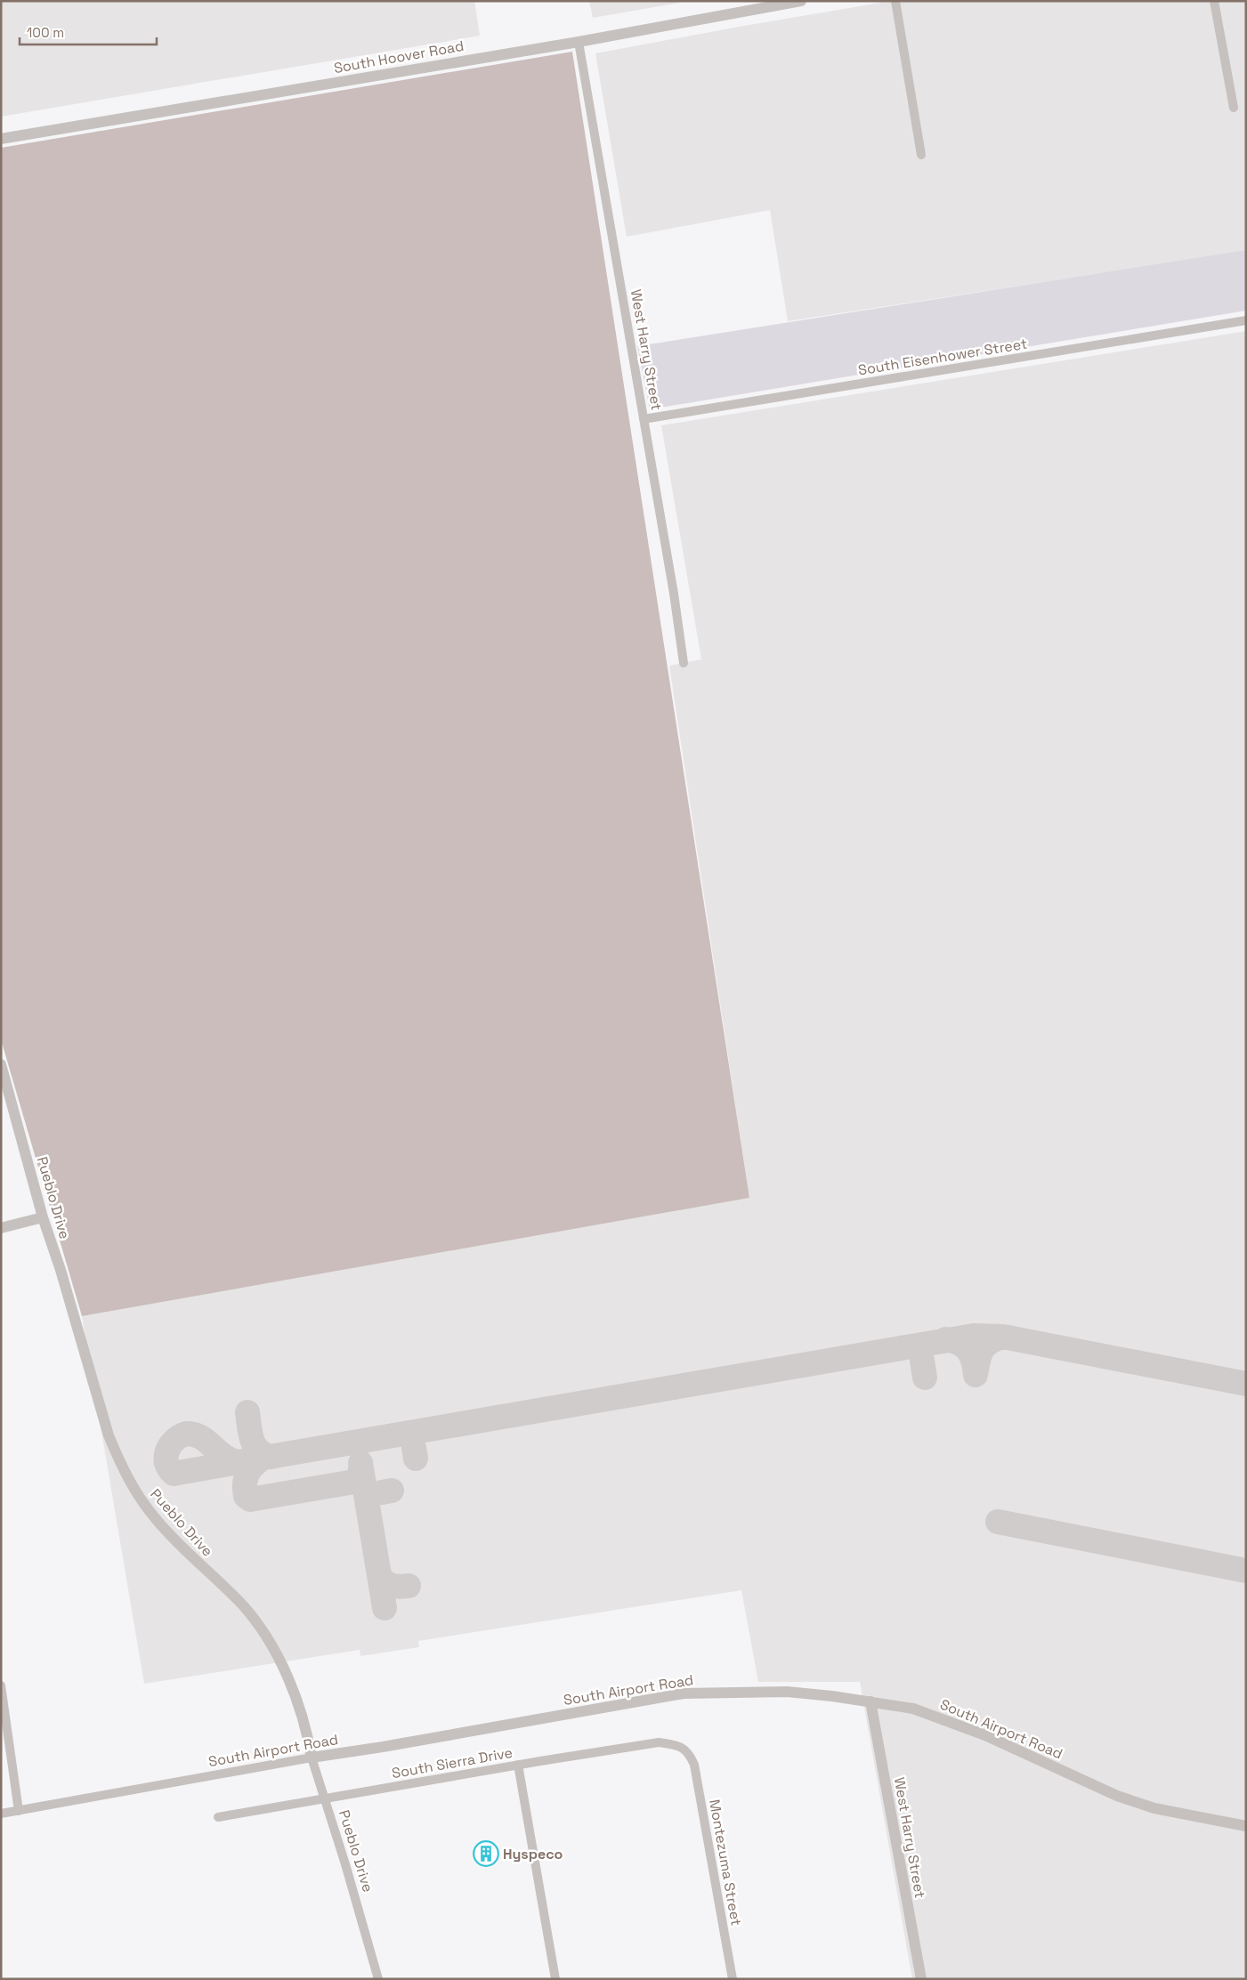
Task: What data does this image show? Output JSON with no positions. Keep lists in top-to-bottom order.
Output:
{
  "streets": {
    "street": [
      "South Hoover Road",
      "West Harry Street",
      "South Eisenhower Street",
      "Pueblo Drive",
      "South Airport Road",
      "South Sierra Drive",
      "Montezuma Street"
    ]
  },
  "crossings": [
    ["South Hoover Road", "West Harry Street"],
    ["West Harry Street", "South Eisenhower Street"],
    ["West Harry Street", "South Airport Road"],
    ["Pueblo Drive", "South Airport Road"],
    ["Pueblo Drive", "South Sierra Drive"],
    ["South Sierra Drive", "Montezuma Street"]
  ],
  "places": {
    "building": ["Hyspeco"]
  },
  "scale_bar": "100 m"
}
